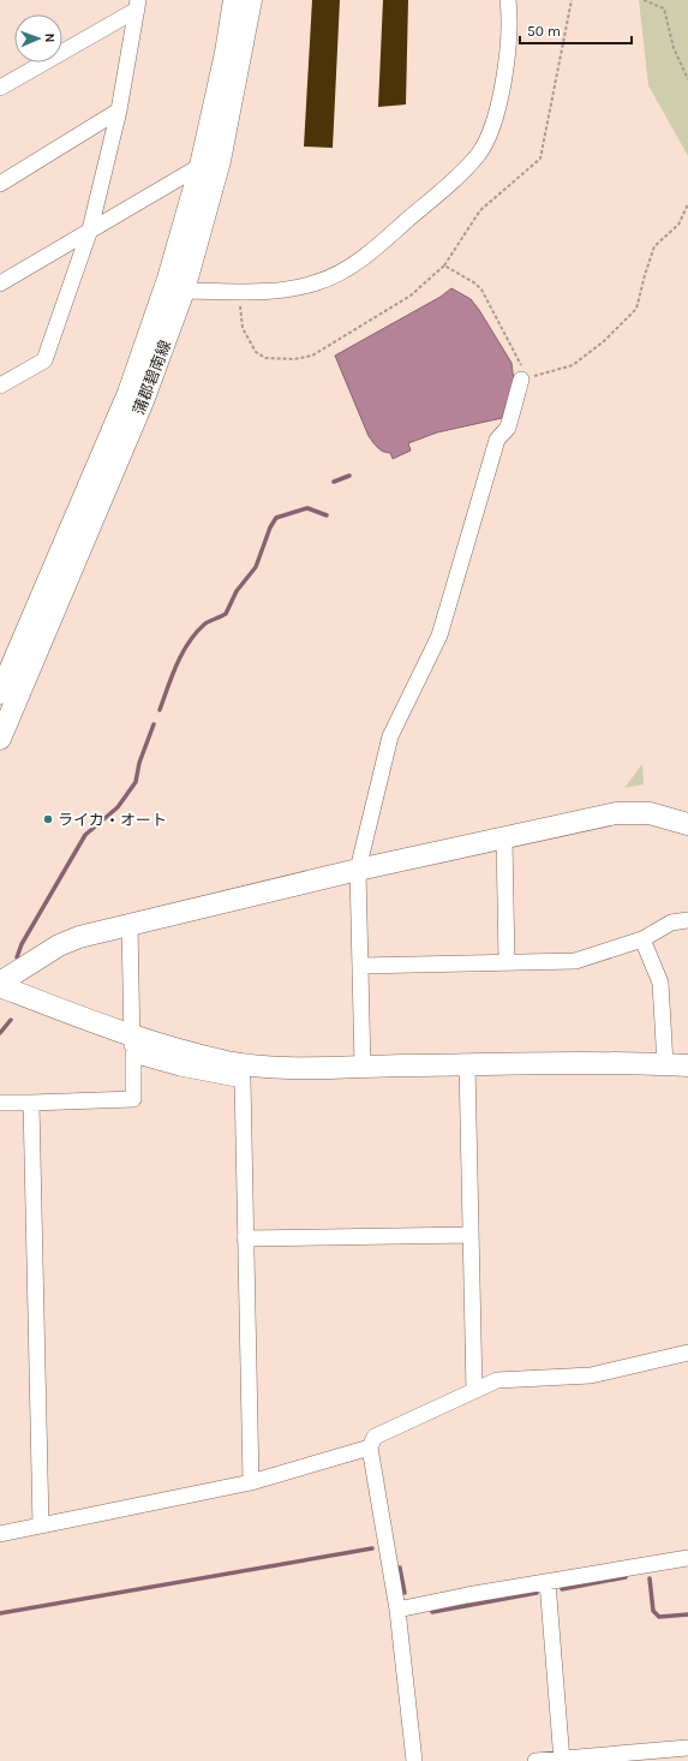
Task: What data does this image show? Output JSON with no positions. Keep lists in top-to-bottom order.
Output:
{
  "streets": {
    "main road": ["蒲郡碧南線"]
  },
  "places": ["ライカ・オート"],
  "scale_bar": "50 m",
  "north": "right"
}
